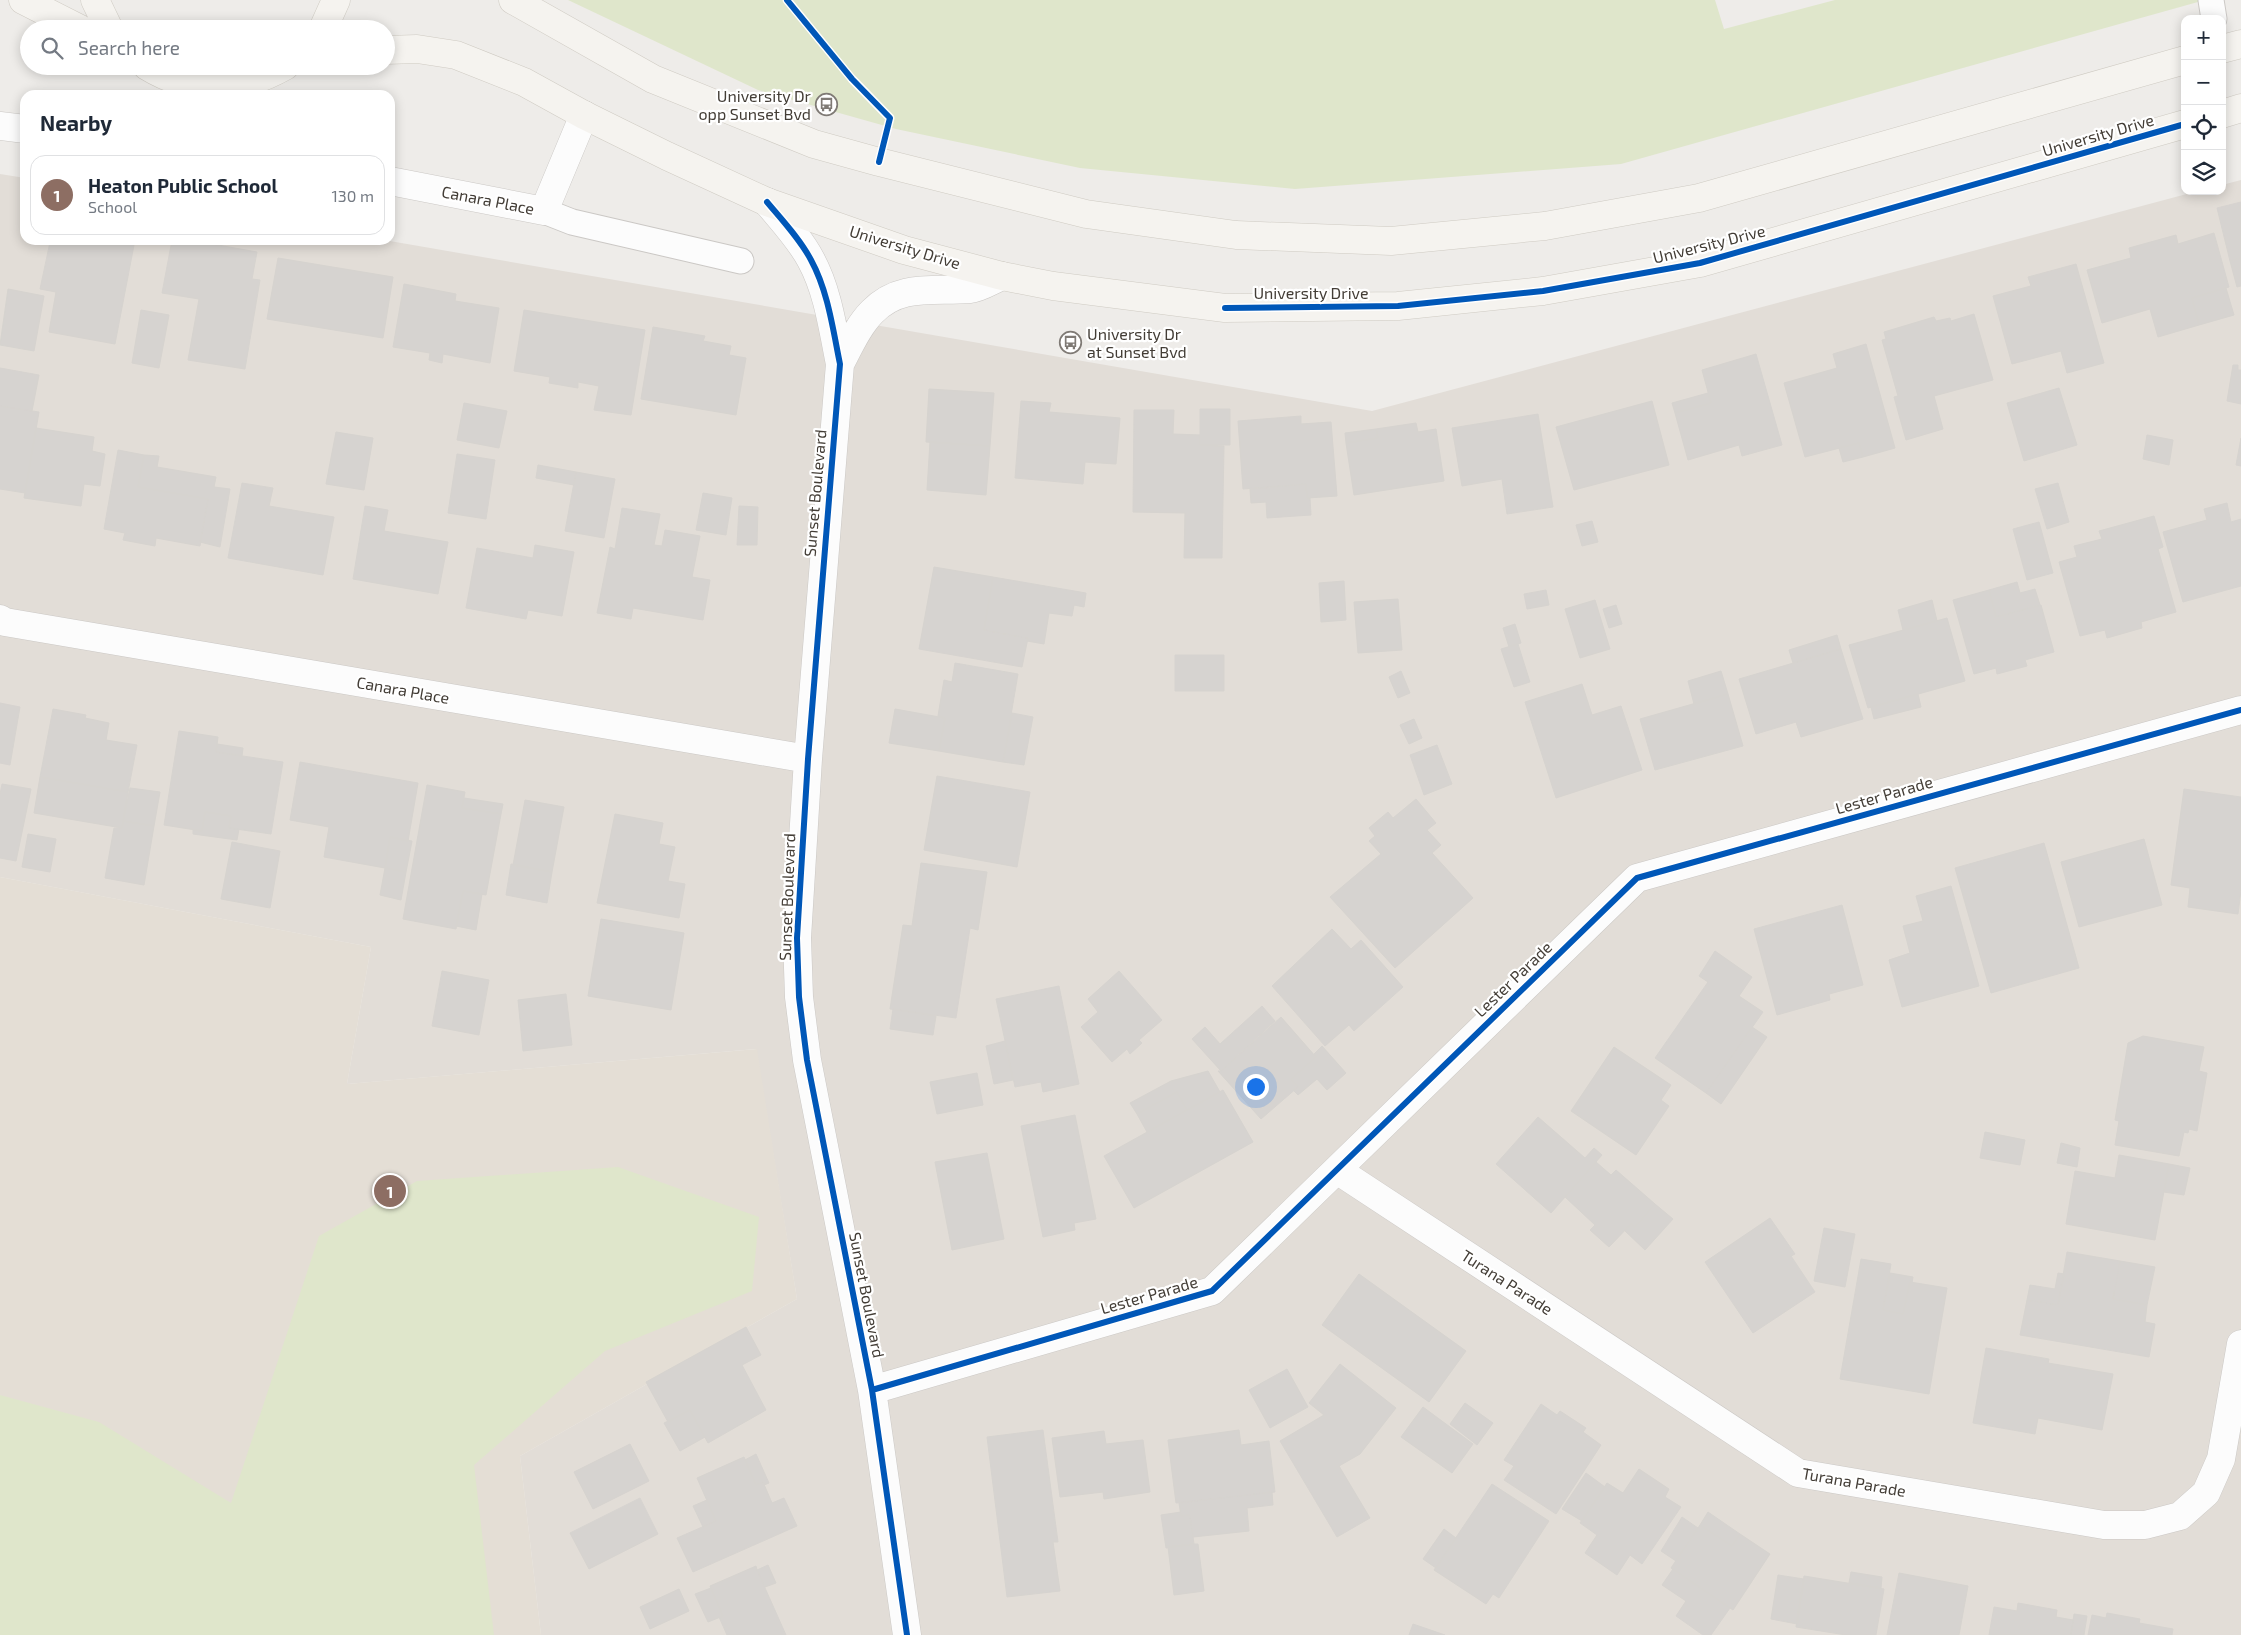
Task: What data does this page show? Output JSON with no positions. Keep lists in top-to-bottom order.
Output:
{
  "streets": {
    "main road": ["University Drive"],
    "street": [
      "Canara Place",
      "Sunset Boulevard",
      "Lester Parade",
      "Turana Parade"
    ]
  },
  "crossings": [
    ["University Drive", "Canara Place"],
    ["University Drive", "Sunset Boulevard"],
    ["Canara Place", "Sunset Boulevard"],
    ["Sunset Boulevard", "Lester Parade"],
    ["Lester Parade", "Turana Parade"]
  ],
  "places": {
    "bus stop": ["University Dr opp Sunset Bvd", "University Dr at Sunset Bvd"]
  },
  "page": {
    "map_buttons": ["+", "−"],
    "search": "Search here",
    "heading": "Nearby",
    "list": [
      {
        "mark": "1",
        "name": "Heaton Public School",
        "note": "School",
        "value": "130 m"
      }
    ],
    "pins": "1"
  }
}
